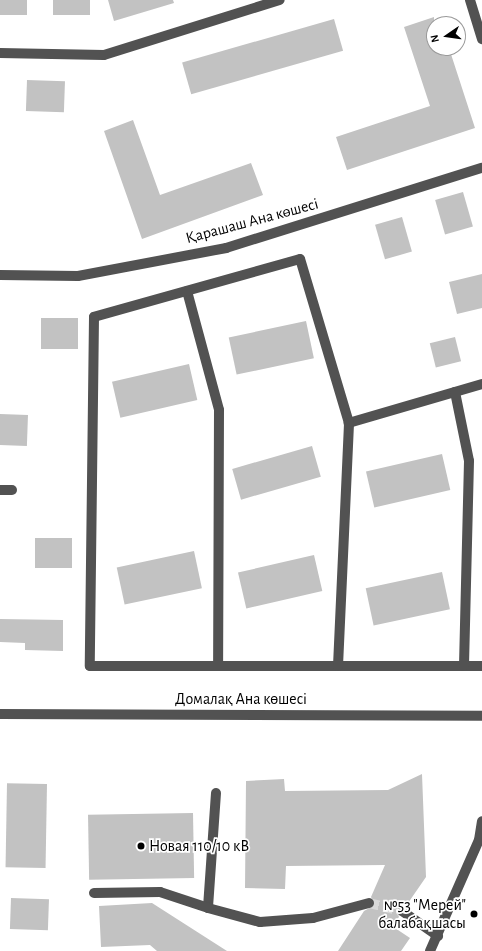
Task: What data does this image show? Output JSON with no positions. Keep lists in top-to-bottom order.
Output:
{
  "streets": {
    "street": ["Қарашаш Ана көшесі", "Домалақ Ана көшесі"]
  },
  "places": ["Новая 110/10 кВ", "№53 \"Мерей\" балабақшасы"],
  "north": "left"
}
